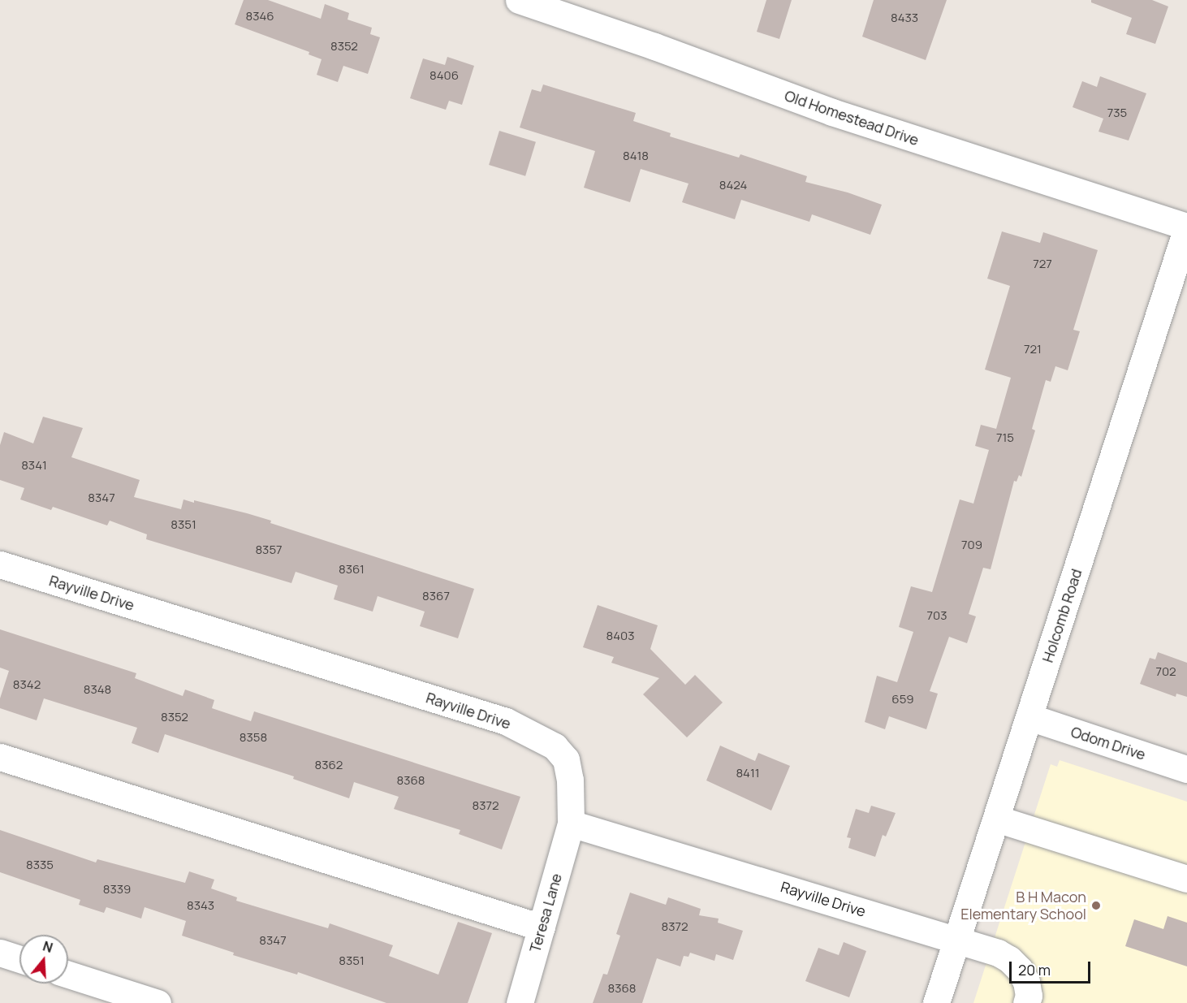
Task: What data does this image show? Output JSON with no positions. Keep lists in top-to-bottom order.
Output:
{
  "streets": {
    "street": [
      "Old Homestead Drive",
      "Rayville Drive",
      "Holcomb Road",
      "Odom Drive",
      "Teresa Lane"
    ]
  },
  "crossings": [
    ["Old Homestead Drive", "Holcomb Road"],
    ["Rayville Drive", "Holcomb Road"],
    ["Rayville Drive", "Teresa Lane"],
    ["Holcomb Road", "Odom Drive"]
  ],
  "places": ["B H Macon Elementary School"],
  "house_numbers": [
    "8346",
    "8433",
    "8352",
    "8406",
    "735",
    "8418",
    "8424",
    "727",
    "721",
    "715",
    "8341",
    "8347",
    "8351",
    "709",
    "8357",
    "8361",
    "8367",
    "703",
    "8403",
    "702",
    "8342",
    "8348",
    "659",
    "8352",
    "8358",
    "8362",
    "8411",
    "8368",
    "8372",
    "8335",
    "8339",
    "8343",
    "8372",
    "8347",
    "8351",
    "8368"
  ],
  "scale_bar": "20 m",
  "north": "top"
}
